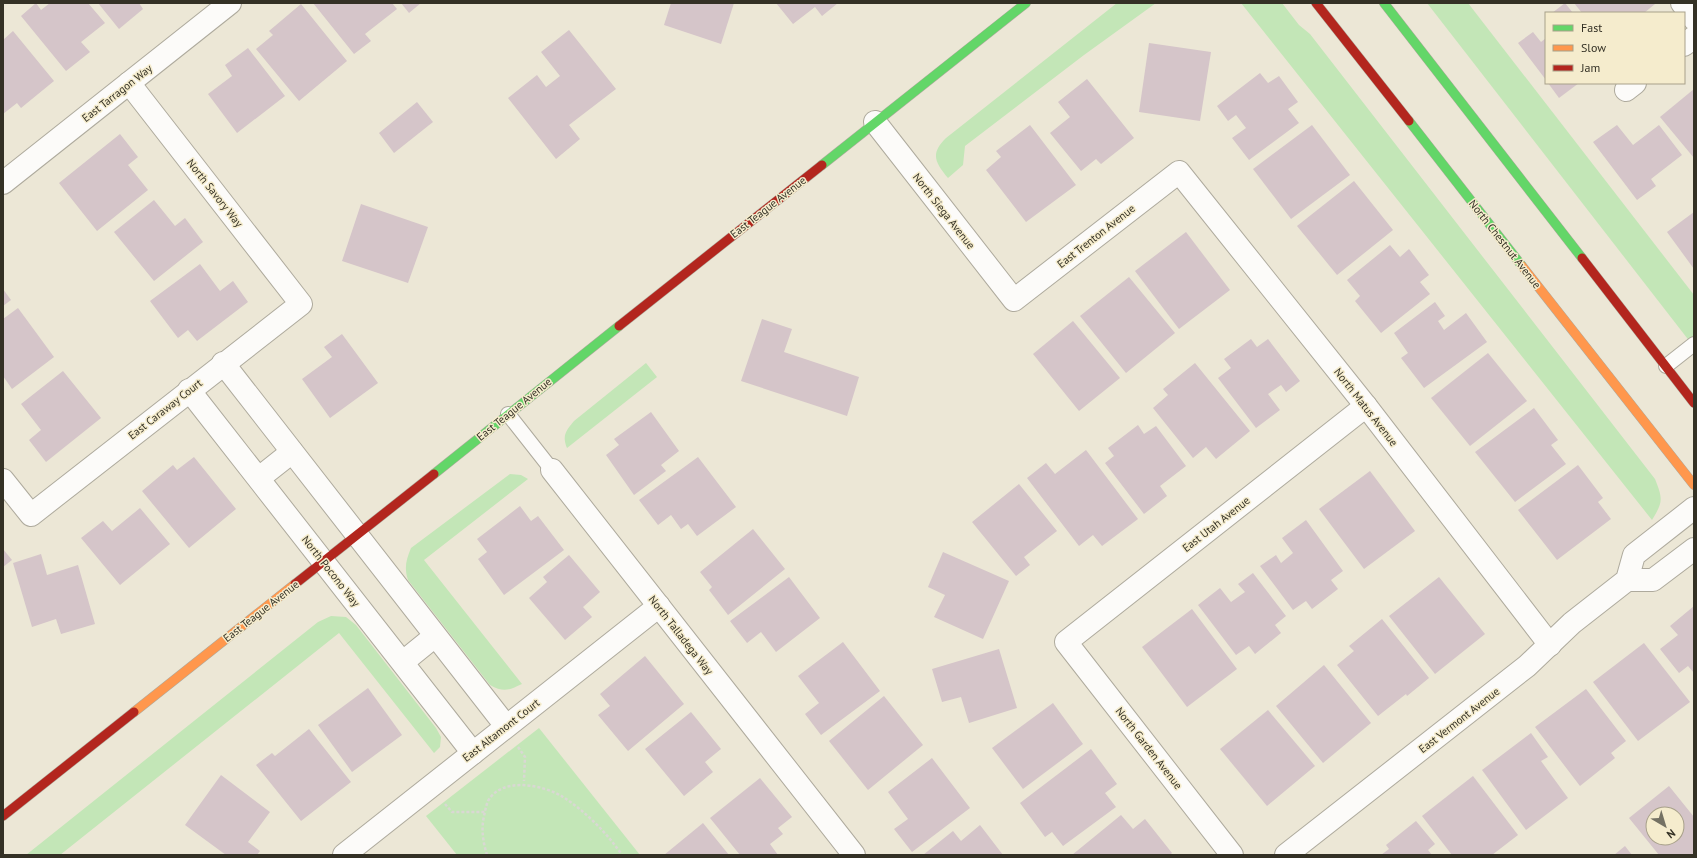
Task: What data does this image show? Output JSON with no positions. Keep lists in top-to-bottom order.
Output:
{
  "streets": {
    "street": [
      "East Tarragon Way",
      "North Savory Way",
      "East Teague Avenue",
      "North Siega Avenue",
      "East Trenton Avenue",
      "North Chestnut Avenue",
      "North Matus Avenue",
      "East Caraway Court",
      "East Utah Avenue",
      "North Pocono Way",
      "North Talladega Way",
      "East Vermont Avenue",
      "East Altamont Court",
      "North Garden Avenue"
    ]
  },
  "crossings": [
    ["East Tarragon Way", "North Savory Way"],
    ["North Savory Way", "East Caraway Court"],
    ["East Teague Avenue", "North Siega Avenue"],
    ["East Teague Avenue", "North Pocono Way"],
    ["East Teague Avenue", "North Talladega Way"],
    ["North Siega Avenue", "East Trenton Avenue"],
    ["East Trenton Avenue", "North Matus Avenue"],
    ["North Matus Avenue", "East Utah Avenue"],
    ["North Matus Avenue", "East Vermont Avenue"],
    ["East Caraway Court", "North Pocono Way"],
    ["East Utah Avenue", "North Garden Avenue"],
    ["North Pocono Way", "East Altamont Court"],
    ["North Talladega Way", "East Altamont Court"]
  ],
  "legend": ["Fast", "Slow", "Jam"],
  "north": "bottom right"
}
